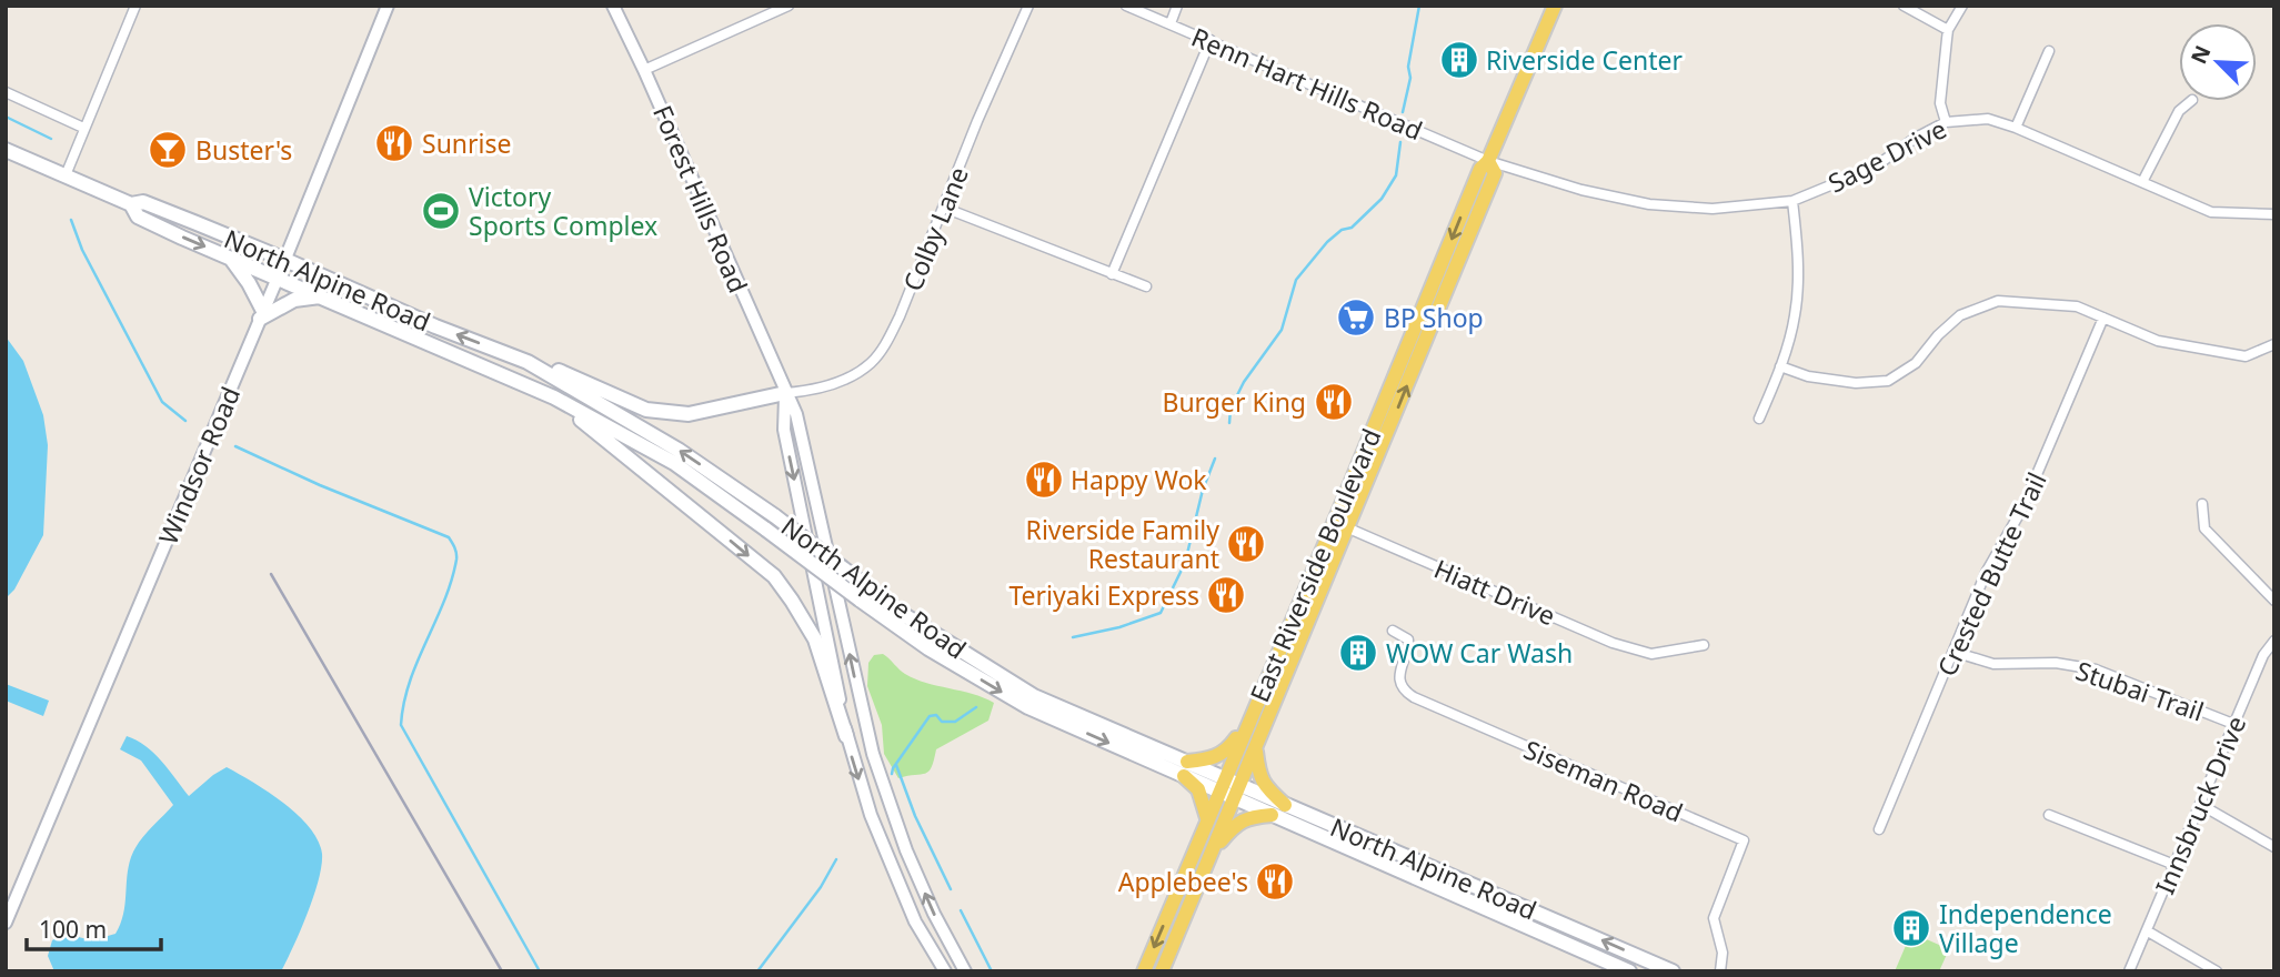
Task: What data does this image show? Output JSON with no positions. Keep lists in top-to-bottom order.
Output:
{
  "streets": {
    "main road": ["North Alpine Road", "East Riverside Boulevard"],
    "street": [
      "Renn Hart Hills Road",
      "Sage Drive",
      "Forest Hills Road",
      "Colby Lane",
      "Windsor Road",
      "Crested Butte Trail",
      "Hiatt Drive",
      "Stubai Trail",
      "Siseman Road",
      "Innsbruck Drive"
    ]
  },
  "crossings": [
    ["Renn Hart Hills Road", "Sage Drive"],
    ["Renn Hart Hills Road", "East Riverside Boulevard"],
    ["Sage Drive", "East Riverside Boulevard"],
    ["Forest Hills Road", "Colby Lane"],
    ["North Alpine Road", "Windsor Road"],
    ["North Alpine Road", "East Riverside Boulevard"],
    ["East Riverside Boulevard", "Hiatt Drive"],
    ["Crested Butte Trail", "Stubai Trail"],
    ["Stubai Trail", "Innsbruck Drive"]
  ],
  "places": {
    "building": ["Riverside Center", "WOW Car Wash", "Independence Village"],
    "restaurant": [
      "Sunrise",
      "Burger King",
      "Happy Wok",
      "Riverside Family Restaurant",
      "Teriyaki Express",
      "Applebee's"
    ],
    "bar": ["Buster's"],
    "sports": ["Victory Sports Complex"],
    "supermarket": ["BP Shop"]
  },
  "scale_bar": "100 m",
  "north": "top left"
}
